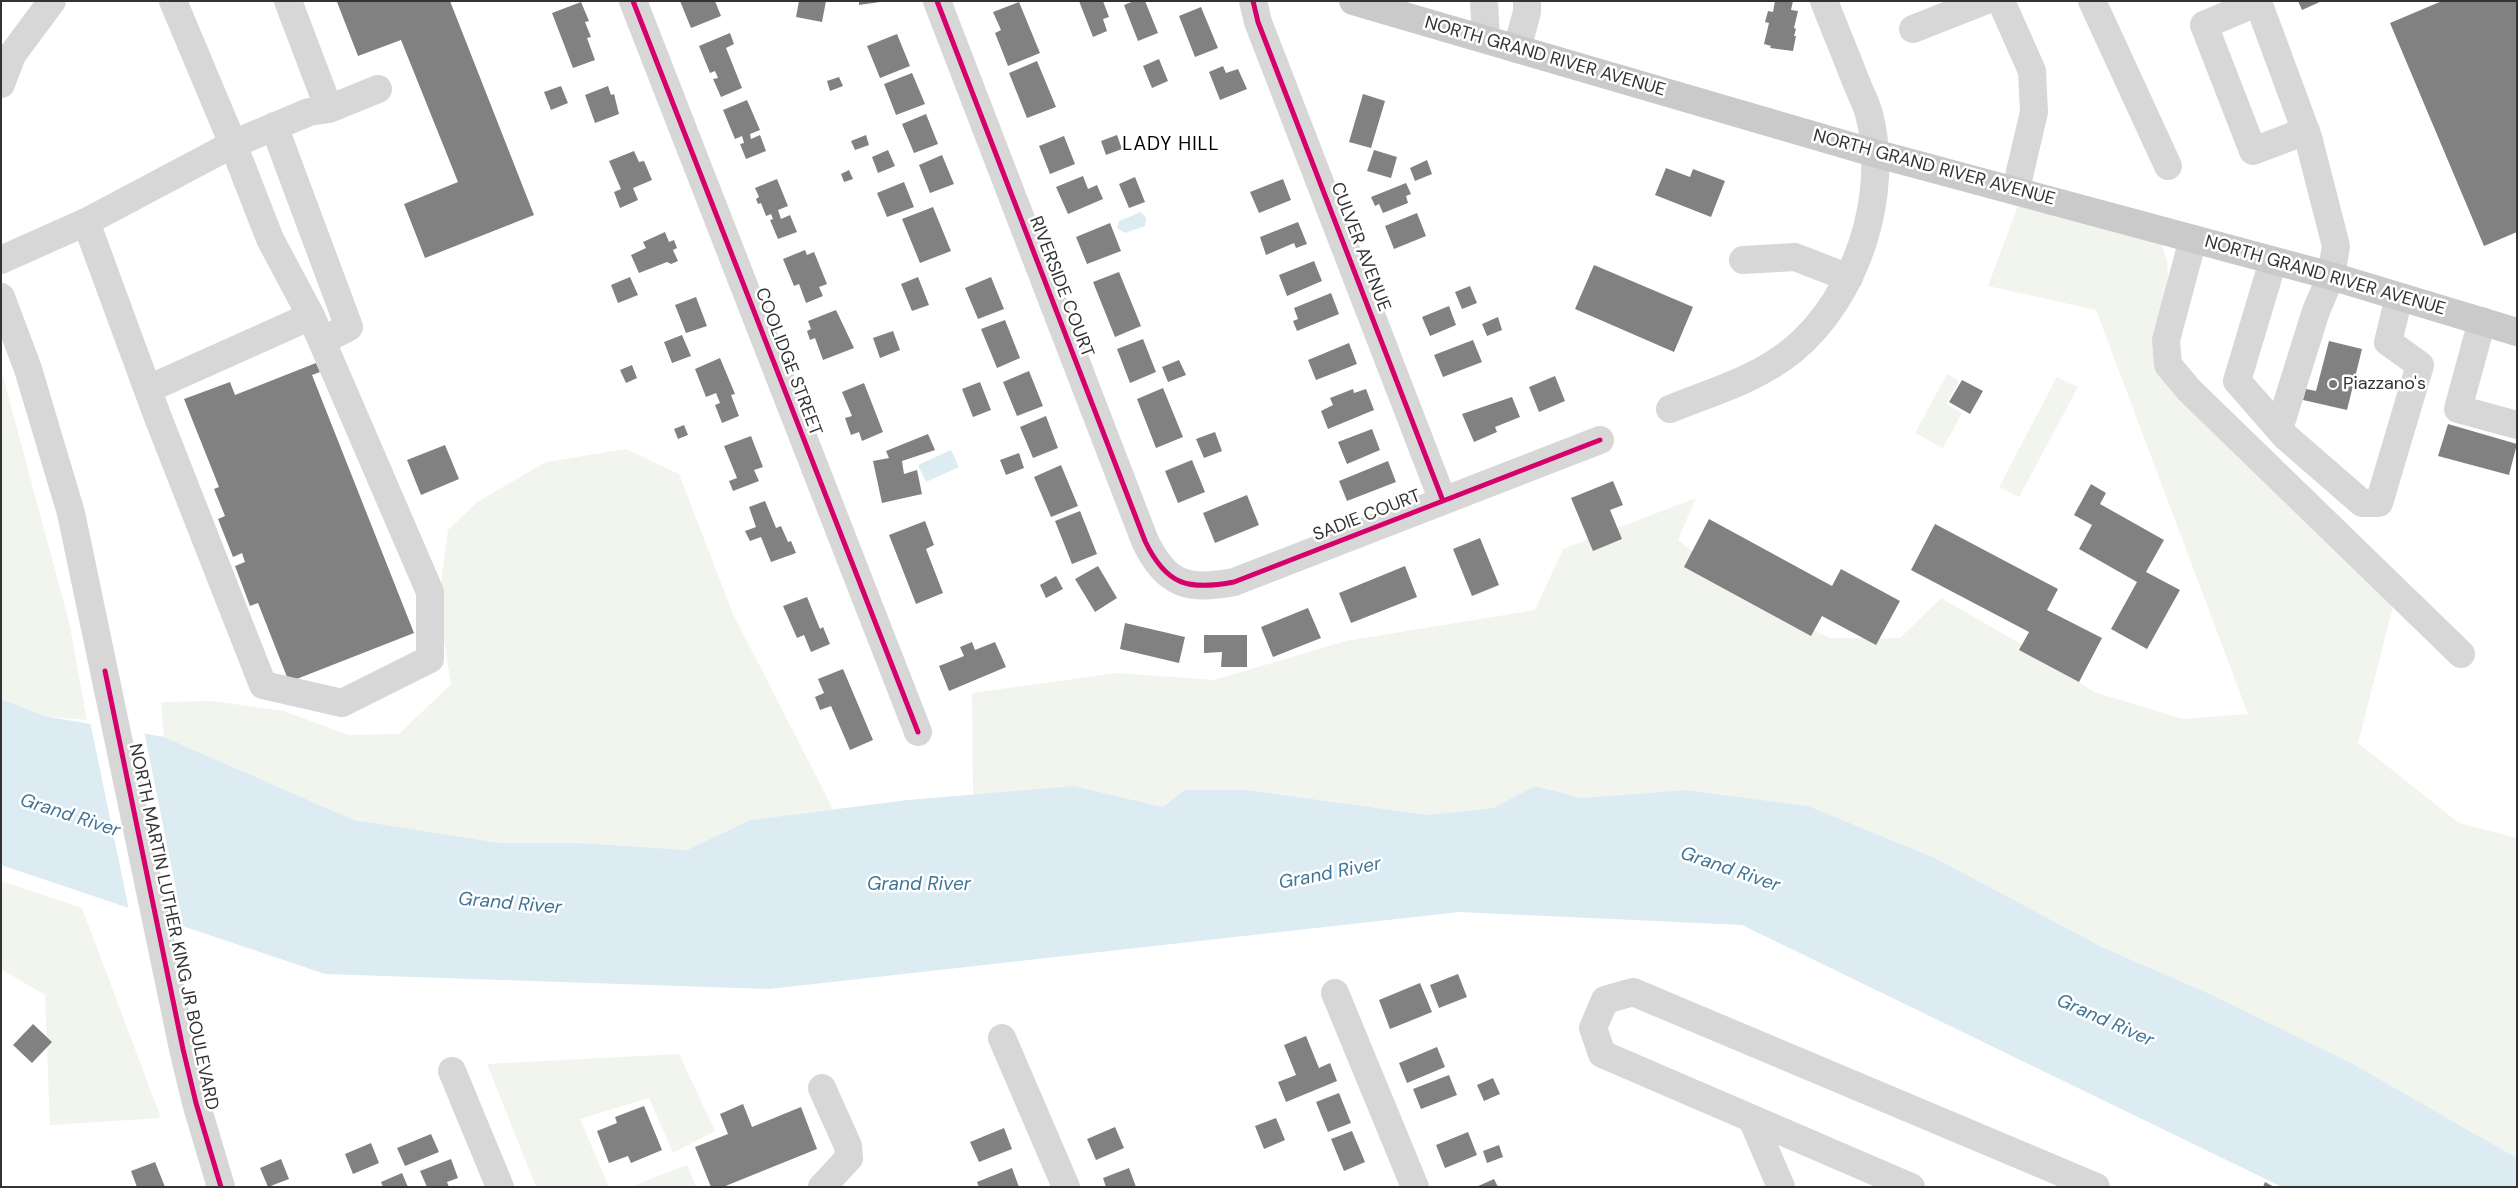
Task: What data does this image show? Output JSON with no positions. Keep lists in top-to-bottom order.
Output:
{
  "streets": {
    "main road": ["NORTH GRAND RIVER AVENUE"],
    "street": [
      "CULVER AVENUE",
      "RIVERSIDE COURT",
      "COOLIDGE STREET",
      "SADIE COURT",
      "NORTH MARTIN LUTHER KING JR BOULEVARD"
    ]
  },
  "crossings": [
    ["CULVER AVENUE", "SADIE COURT"],
    ["RIVERSIDE COURT", "SADIE COURT"]
  ],
  "districts": ["LADY HILL"],
  "water": ["Grand River"],
  "places": ["Piazzano's"]
}
